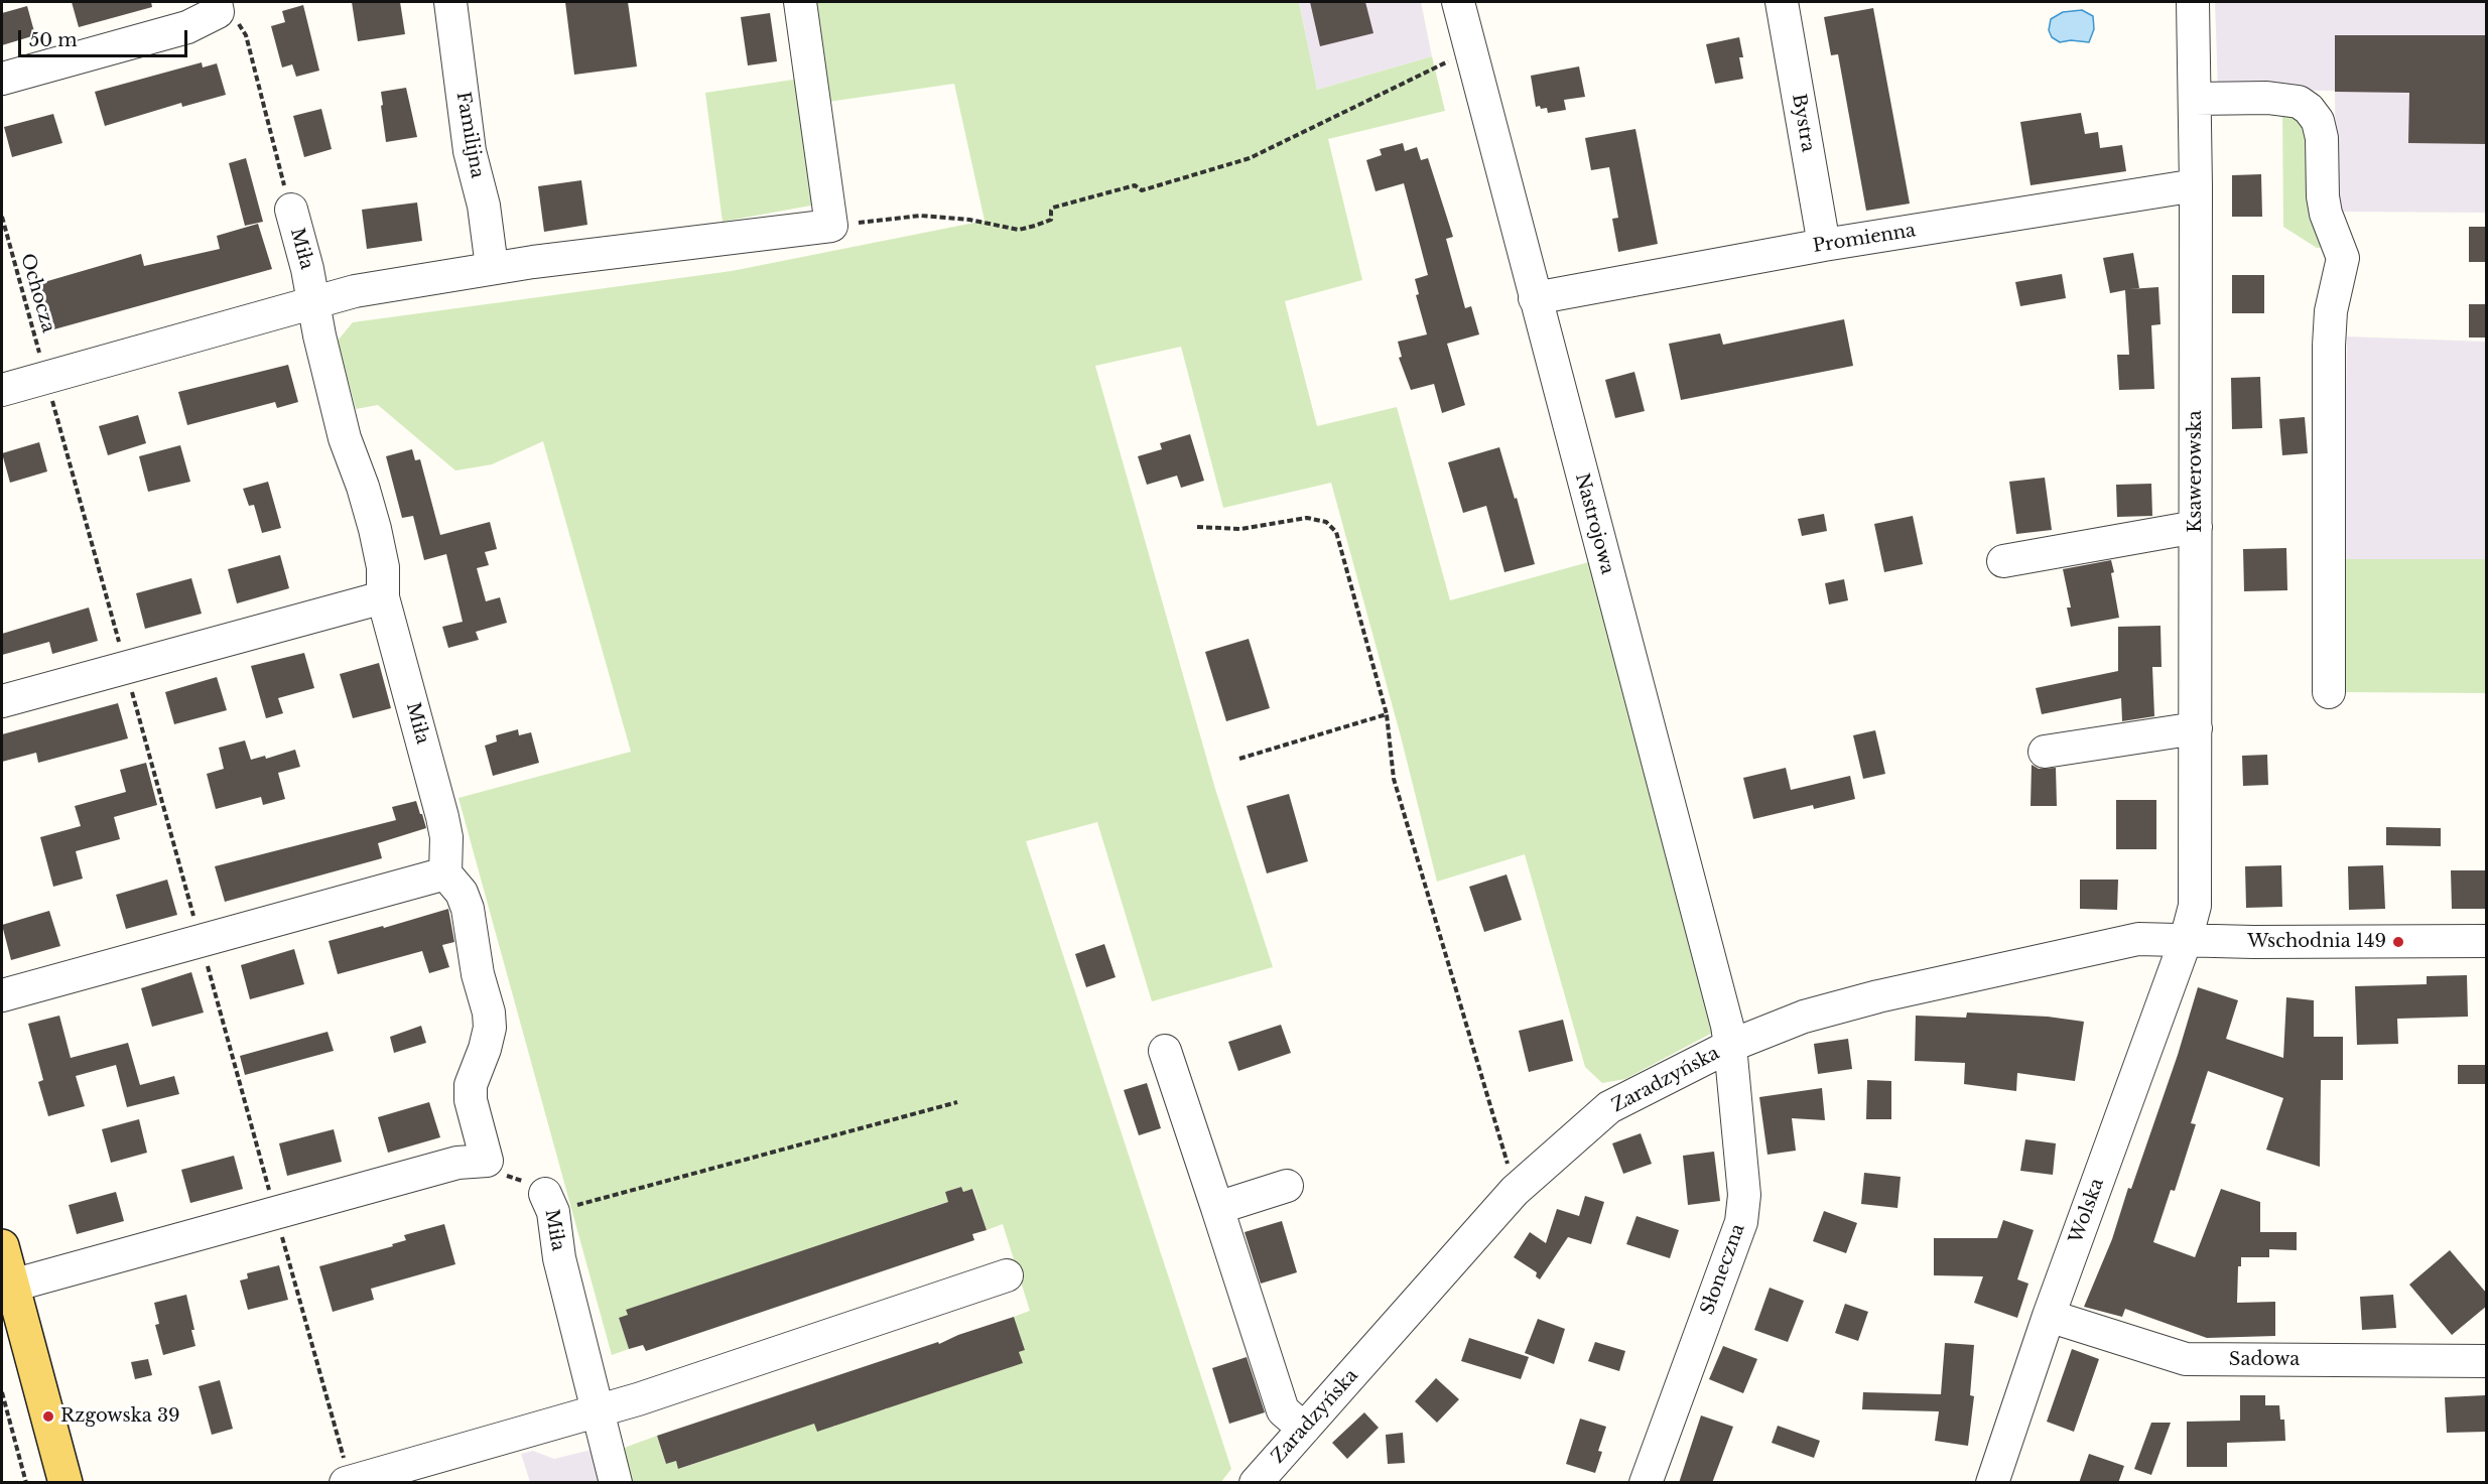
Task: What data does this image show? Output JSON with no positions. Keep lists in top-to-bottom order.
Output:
{
  "streets": {
    "street": [
      "Bystra",
      "Familijna",
      "Promienna",
      "Miła",
      "Ksawerowska",
      "Nastrojowa",
      "Zaradzyńska",
      "Wolska",
      "Słoneczna",
      "Sadowa"
    ],
    "path": ["Ochocza"]
  },
  "crossings": [
    ["Bystra", "Promienna"],
    ["Promienna", "Ksawerowska"],
    ["Promienna", "Nastrojowa"],
    ["Ksawerowska", "Zaradzyńska"],
    ["Ksawerowska", "Wolska"],
    ["Nastrojowa", "Zaradzyńska"],
    ["Nastrojowa", "Słoneczna"],
    ["Zaradzyńska", "Wolska"],
    ["Zaradzyńska", "Słoneczna"],
    ["Wolska", "Sadowa"]
  ],
  "places": ["Wschodnia 149", "Rzgowska 39"],
  "scale_bar": "50 m"
}
